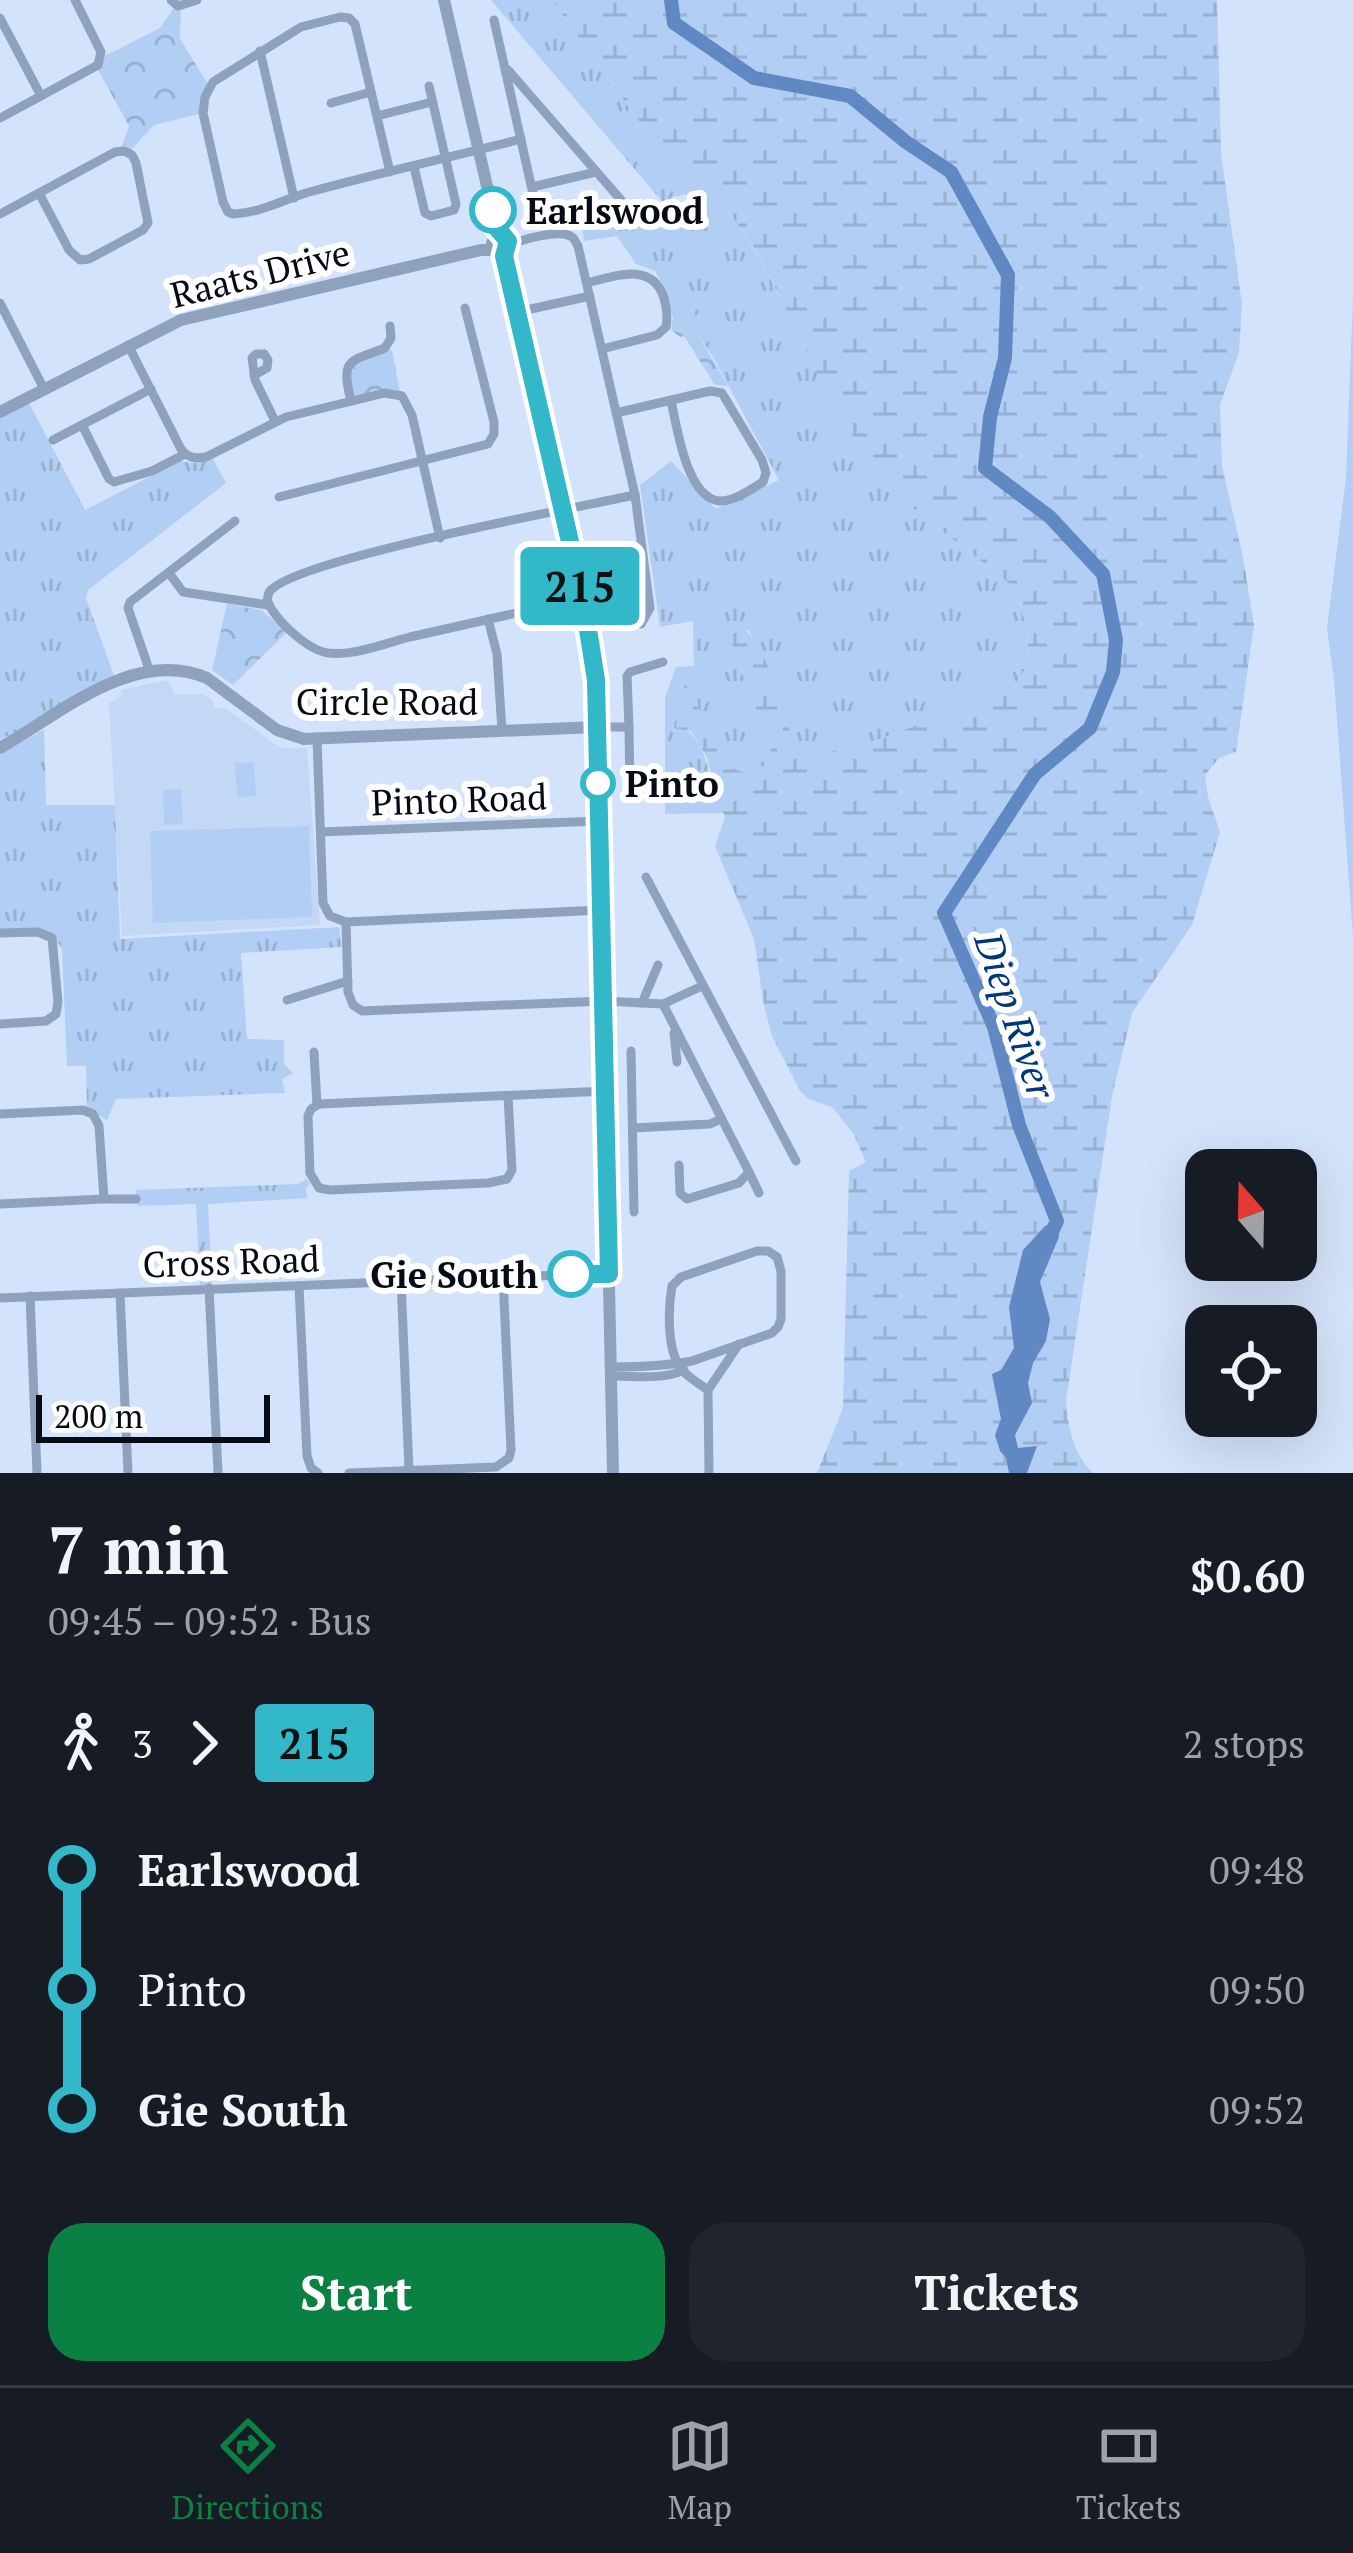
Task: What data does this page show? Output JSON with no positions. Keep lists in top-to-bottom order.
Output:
{
  "streets": {
    "street": [
      "Raats Drive",
      "Circle Road",
      "Pinto Road",
      "Cross Road"
    ]
  },
  "water": ["Diep River"],
  "places": ["Earlswood", "Pinto", "Gie South"],
  "lines": ["bus line 215"],
  "scale_bar": "200 m",
  "north": "top",
  "page": {
    "on_map": "215",
    "scale": "200 m",
    "heading": ["7 min", "09:45 – 09:52 · Bus", "$0.60"],
    "legs": ["3", "215", "2 stops"],
    "list": [
      {
        "name": "Earlswood",
        "value": "09:48"
      },
      {
        "name": "Pinto",
        "value": "09:50"
      },
      {
        "name": "Gie South",
        "value": "09:52"
      }
    ],
    "buttons": ["Start", "Tickets"],
    "tabs": ["Directions", "Map", "Tickets"]
  }
}
